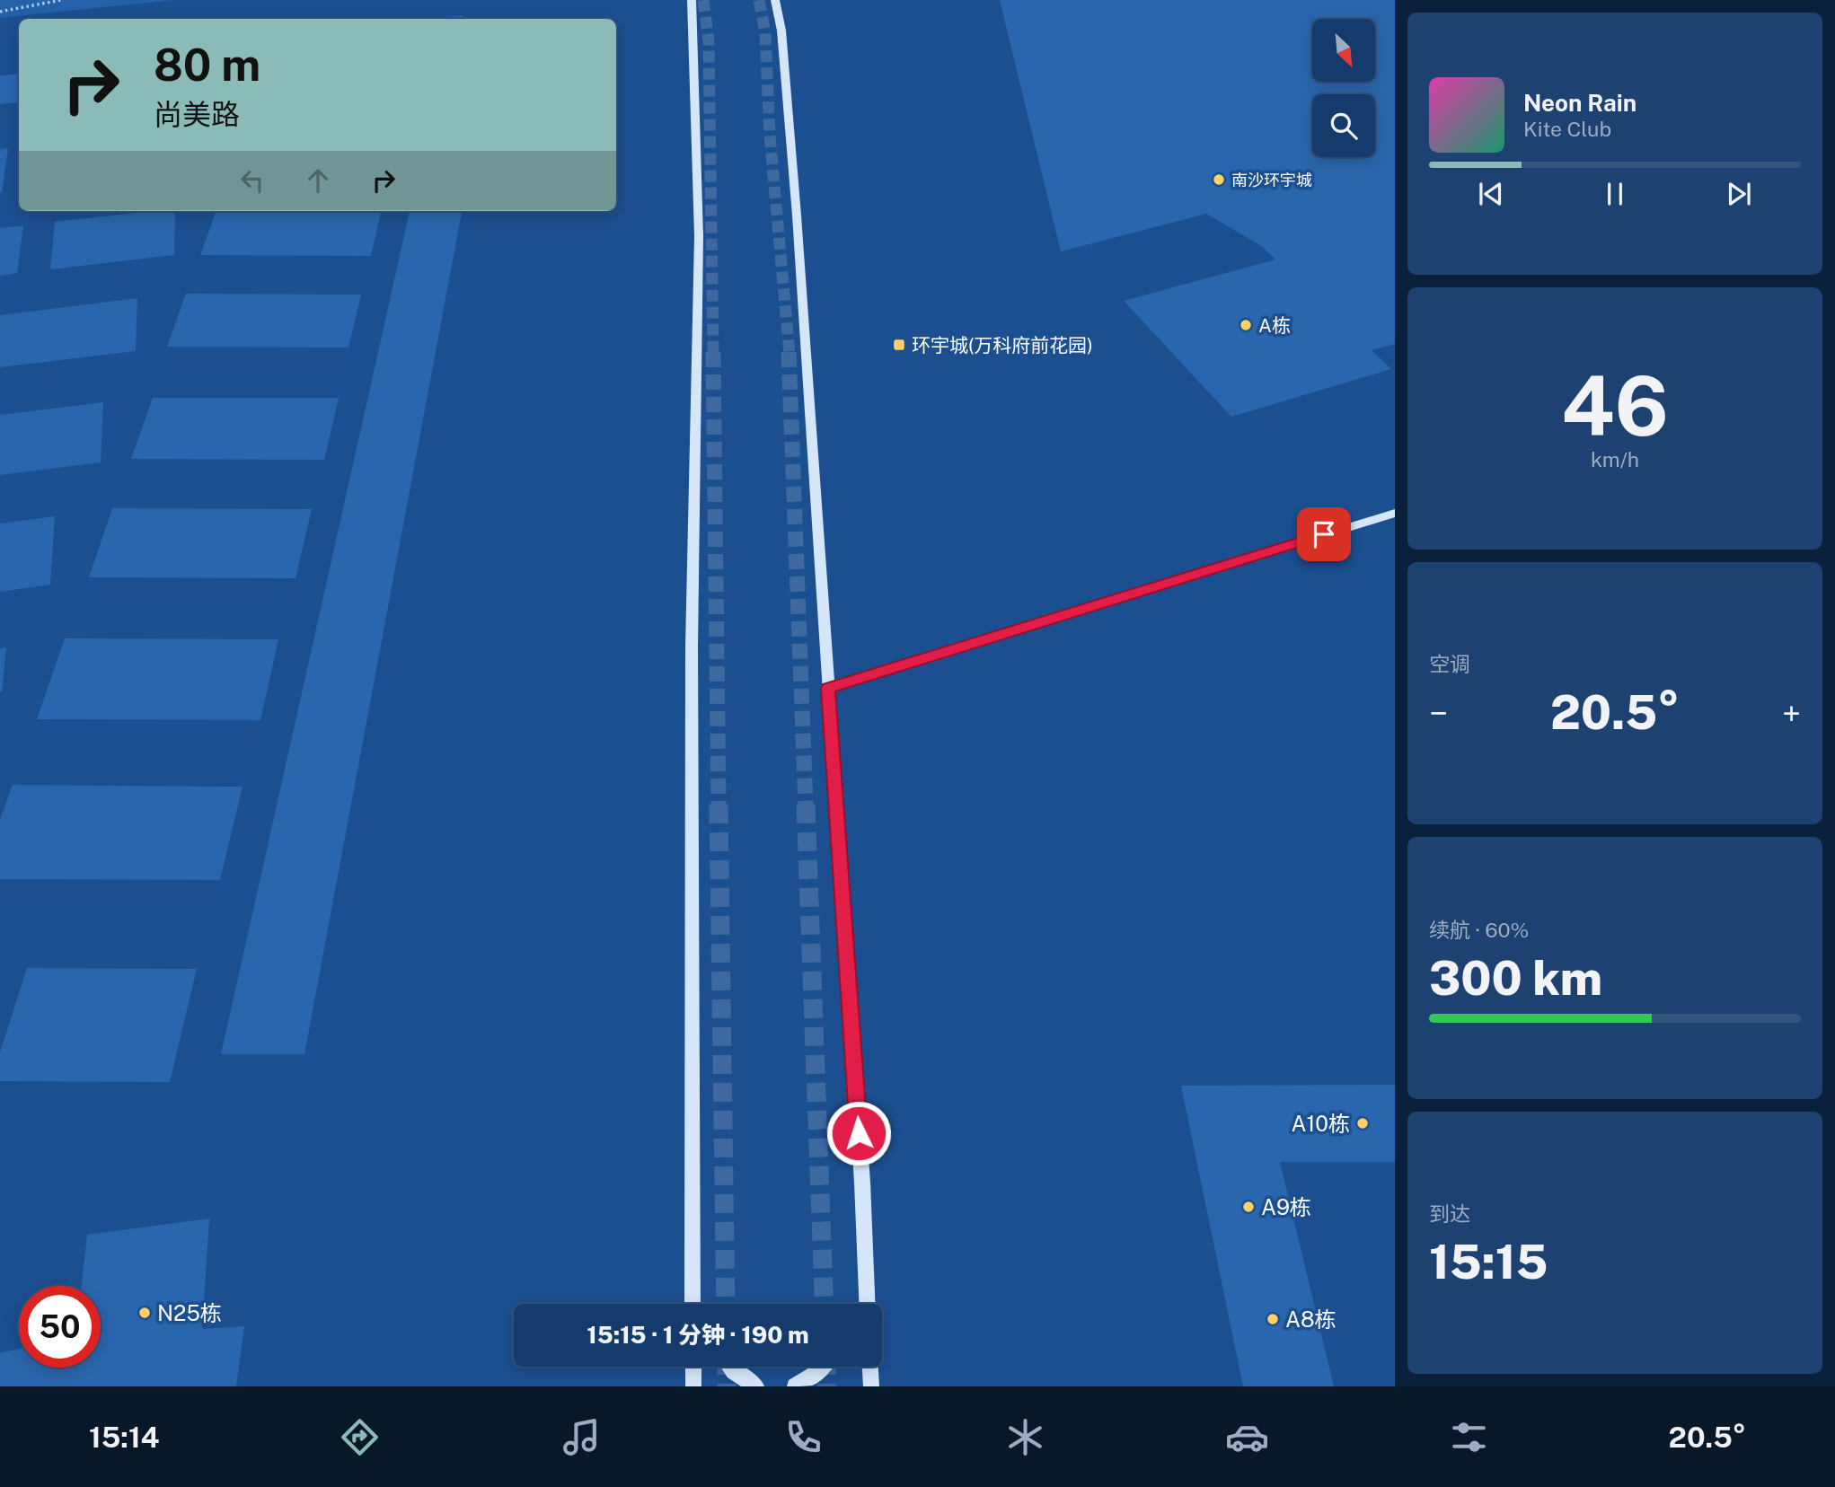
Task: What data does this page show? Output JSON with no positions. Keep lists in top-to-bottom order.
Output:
{
  "places": {
    "other": [
      "南沙环宇城",
      "A栋",
      "A10栋",
      "A9栋",
      "N25栋",
      "A8栋"
    ],
    "transit": ["环宇城(万科府前花园)"]
  },
  "north": "bottom right",
  "page": {
    "turn": ["80 m", "尚美路"],
    "song": ["Neon Rain", "Kite Club"],
    "tile": [
      ["46", "km/h"],
      "空调",
      ["续航 · 60%", "300 km"],
      ["到达", "15:15"]
    ],
    "heat": ["−", "20.5°", "+"],
    "limit": "50",
    "trip": "15:15 · 1 分钟 · 190 m",
    "tabs": ["15:14", "20.5°"]
  }
}
